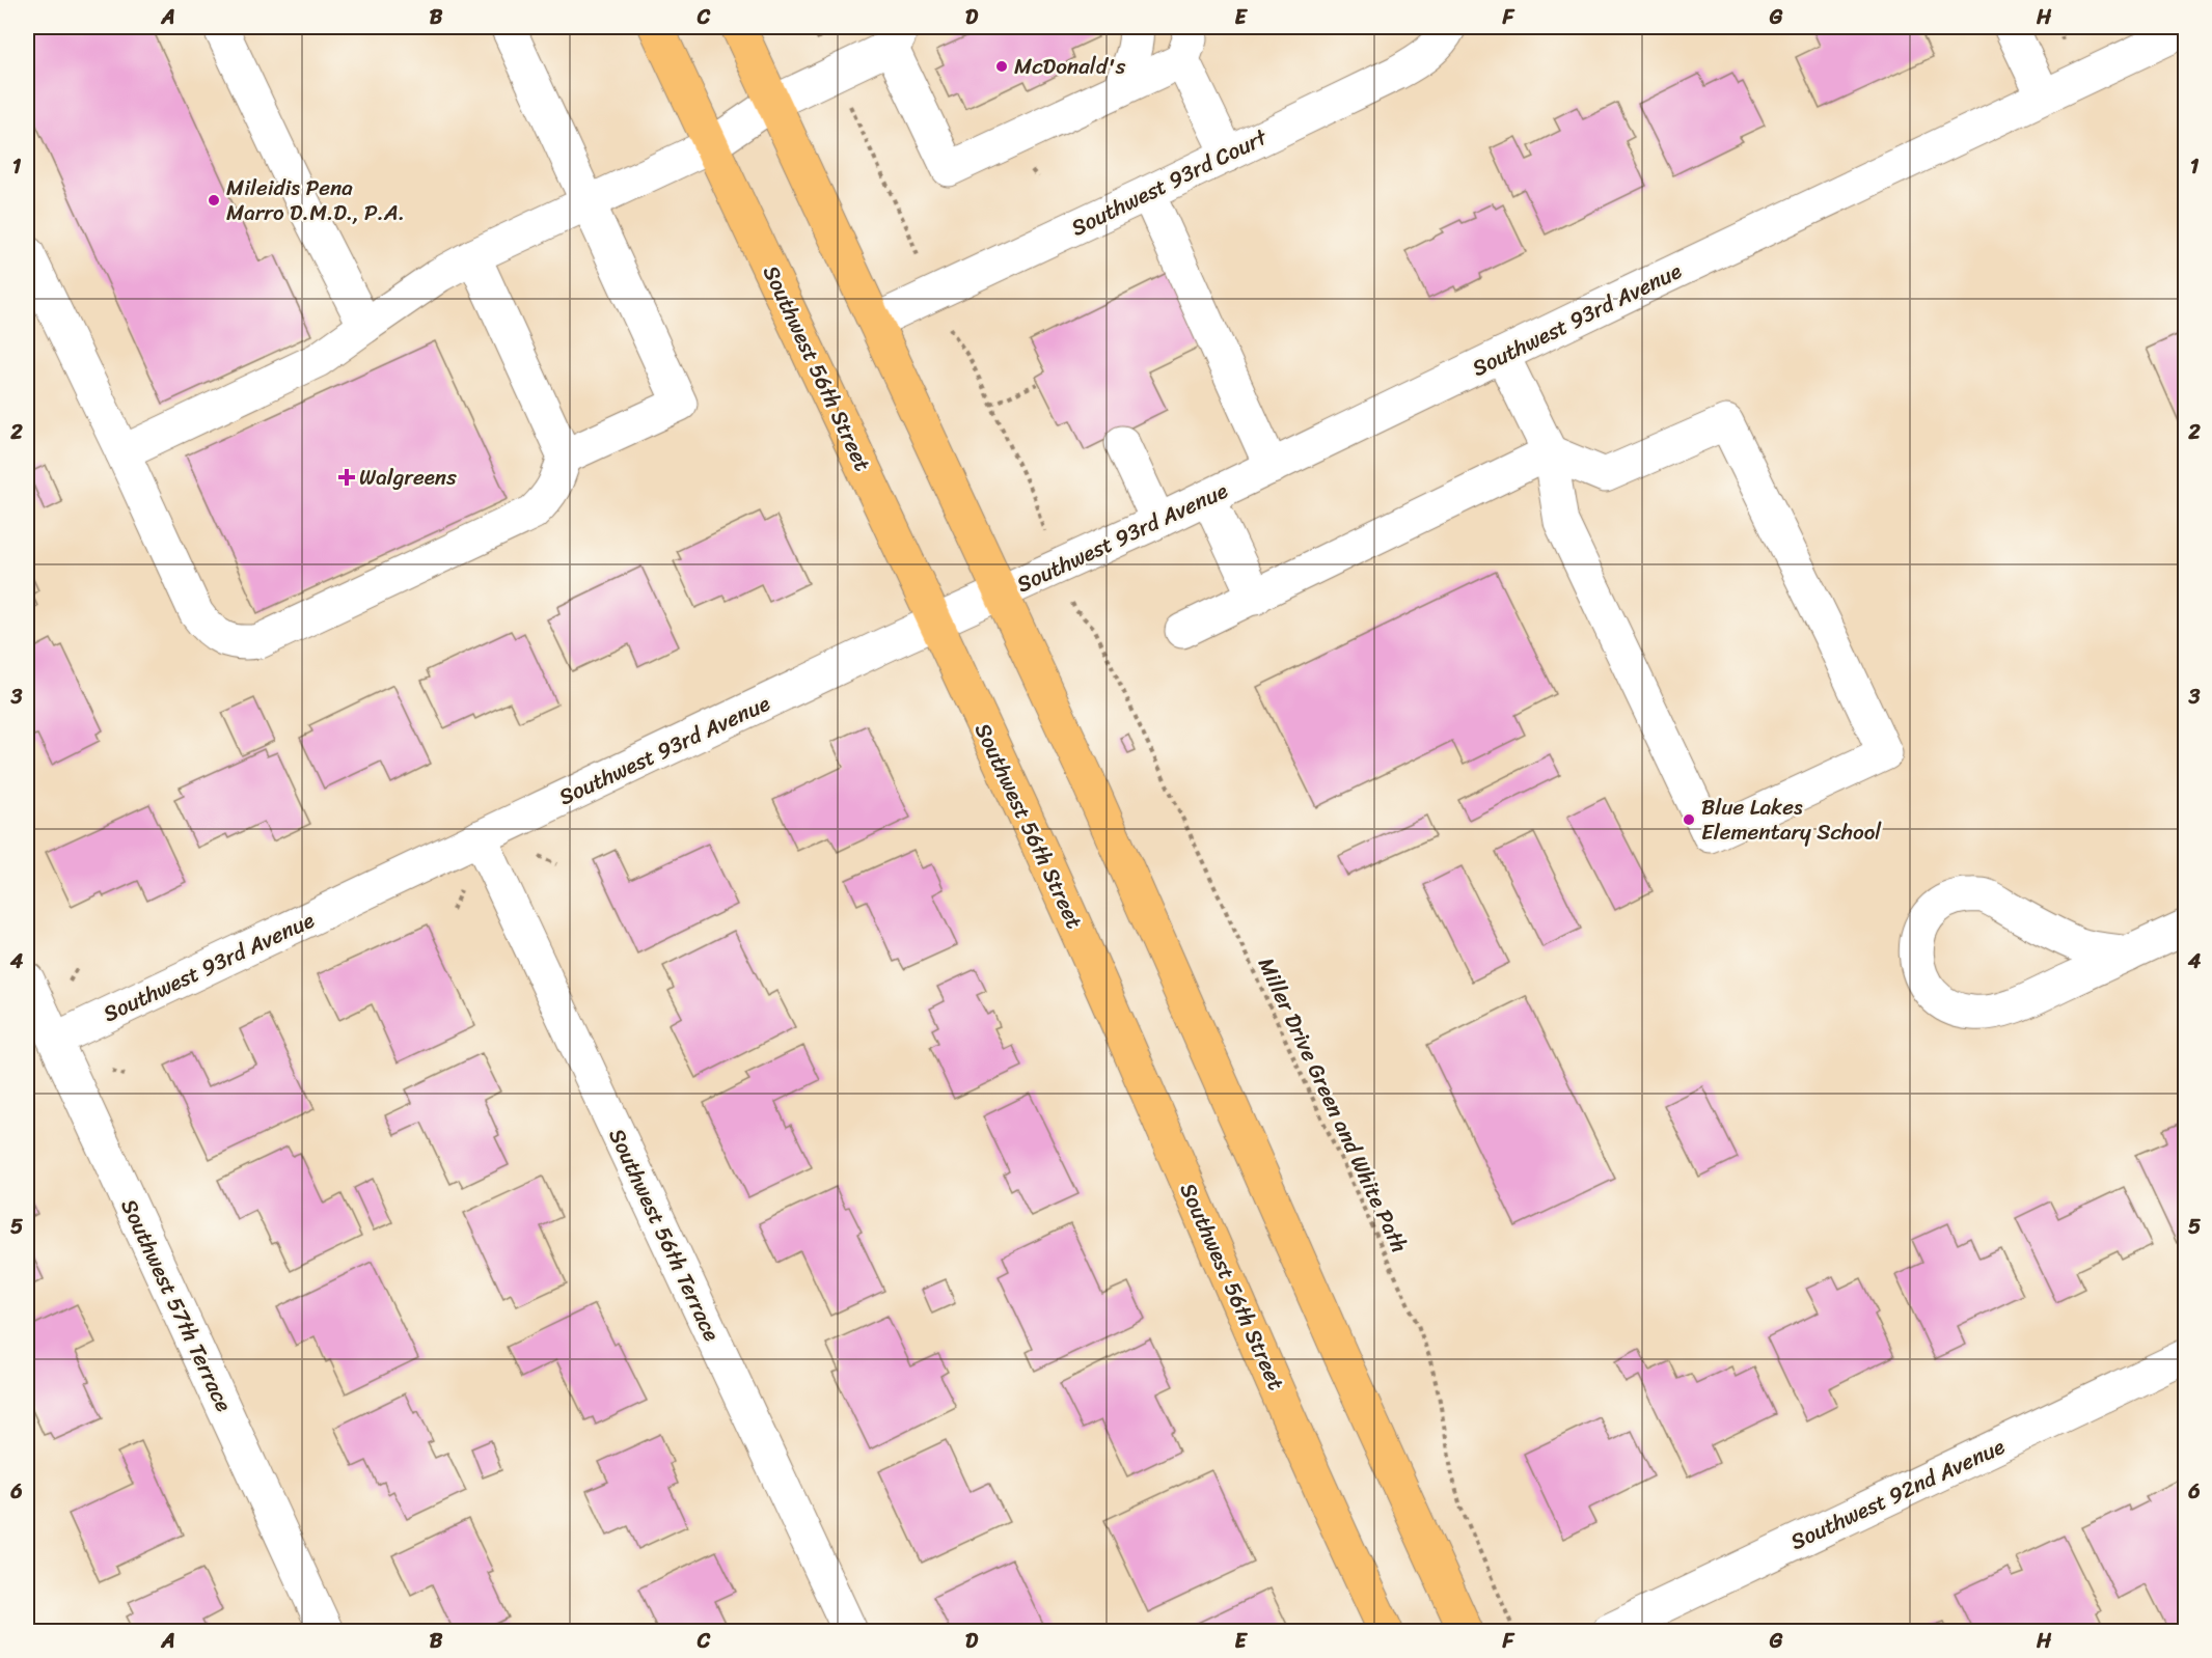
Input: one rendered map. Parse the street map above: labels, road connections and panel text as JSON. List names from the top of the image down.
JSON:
{
  "streets": {
    "main road": ["Southwest 56th Street"],
    "street": [
      "Southwest 93rd Court",
      "Southwest 93rd Avenue",
      "Southwest 56th Terrace",
      "Southwest 57th Terrace",
      "Southwest 92nd Avenue"
    ],
    "path": ["Miller Drive Green and White Path"]
  },
  "crossings": [
    ["Southwest 93rd Avenue", "Southwest 56th Street"],
    ["Southwest 93rd Avenue", "Southwest 56th Terrace"],
    ["Southwest 93rd Avenue", "Southwest 57th Terrace"]
  ],
  "places": {
    "other": ["McDonald's", "Mileidis Pena Marro D.M.D., P.A.", "Blue Lakes Elementary School"],
    "health": ["Walgreens"]
  },
  "grid": {
    "columns": [
      "A",
      "B",
      "C",
      "D",
      "E",
      "F",
      "G",
      "H"
    ],
    "rows": [
      "1",
      "2",
      "3",
      "4",
      "5",
      "6"
    ]
  }
}
